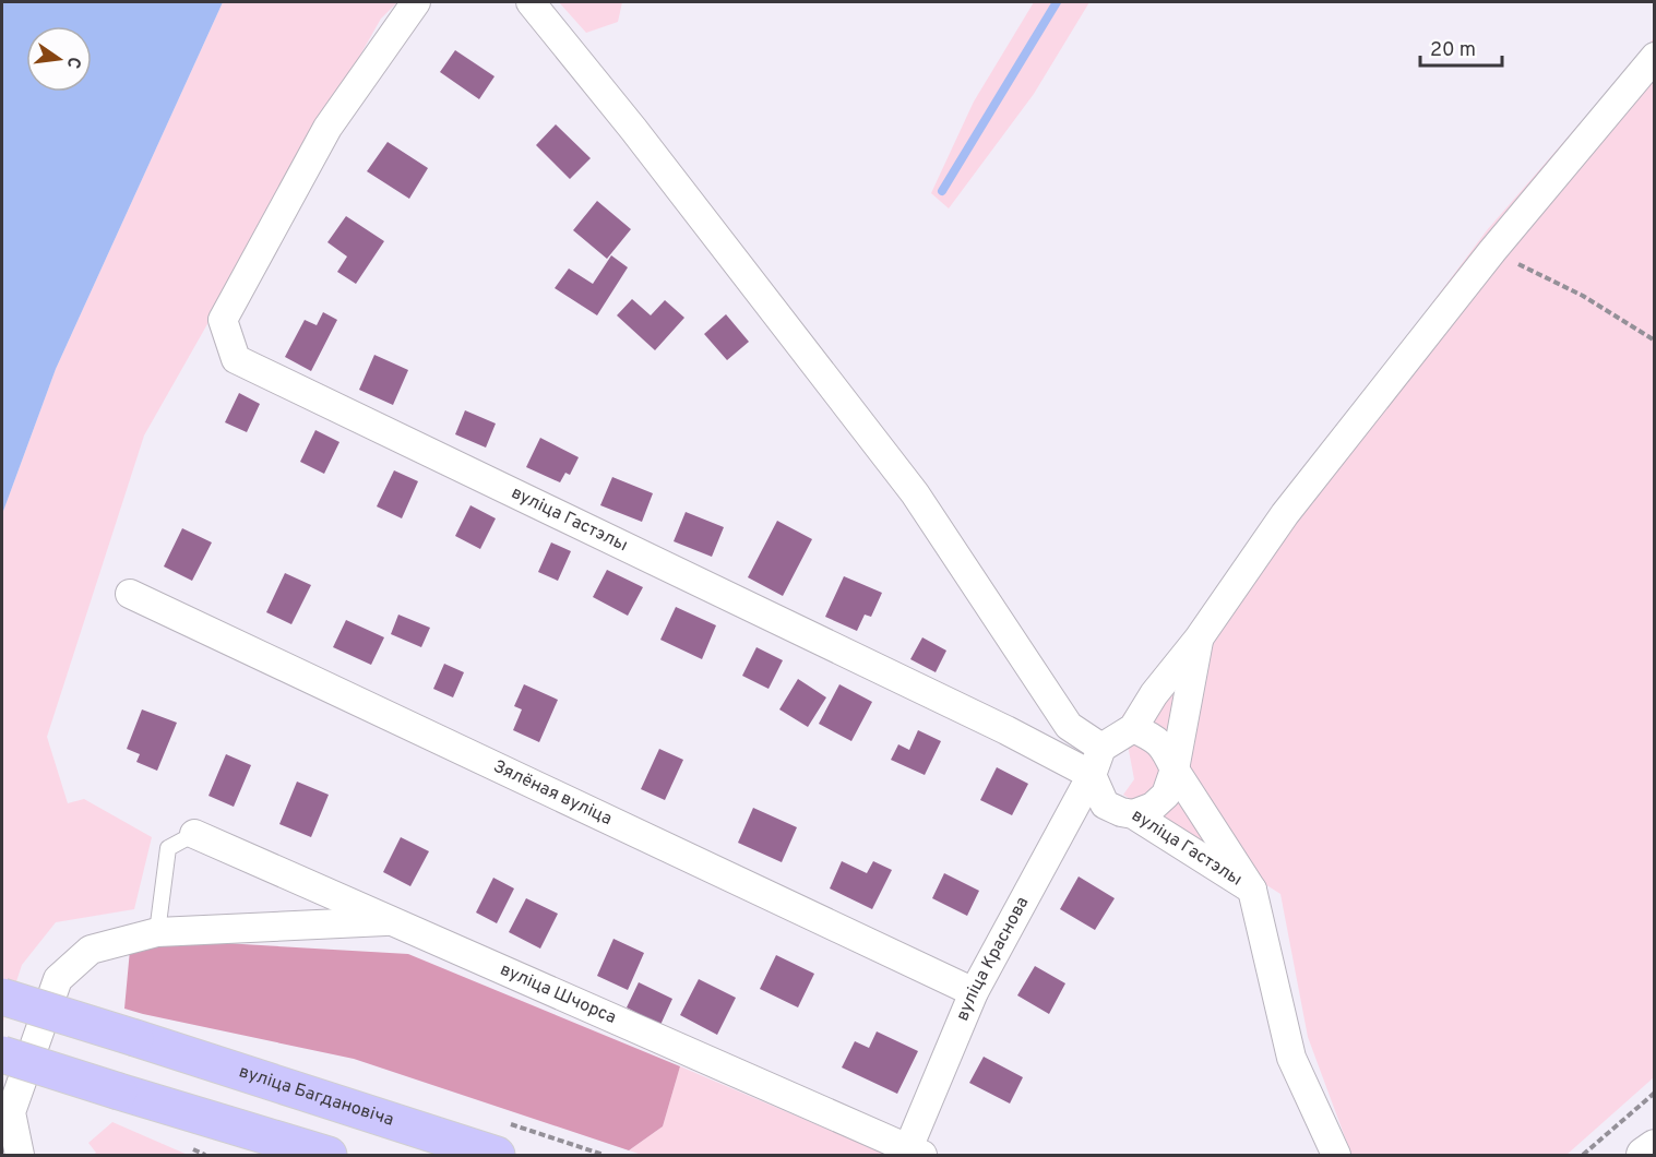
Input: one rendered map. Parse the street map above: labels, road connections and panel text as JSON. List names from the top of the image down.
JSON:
{
  "streets": {
    "main road": ["вуліца Багдановіча"],
    "street": [
      "вуліца Гастэлы",
      "Зялёная вуліца",
      "вуліца Краснова",
      "вуліца Шчорса"
    ]
  },
  "crossings": [
    ["вуліца Гастэлы", "вуліца Краснова"],
    ["Зялёная вуліца", "вуліца Краснова"],
    ["вуліца Краснова", "вуліца Шчорса"]
  ],
  "scale_bar": "20 m",
  "north": "right"
}
